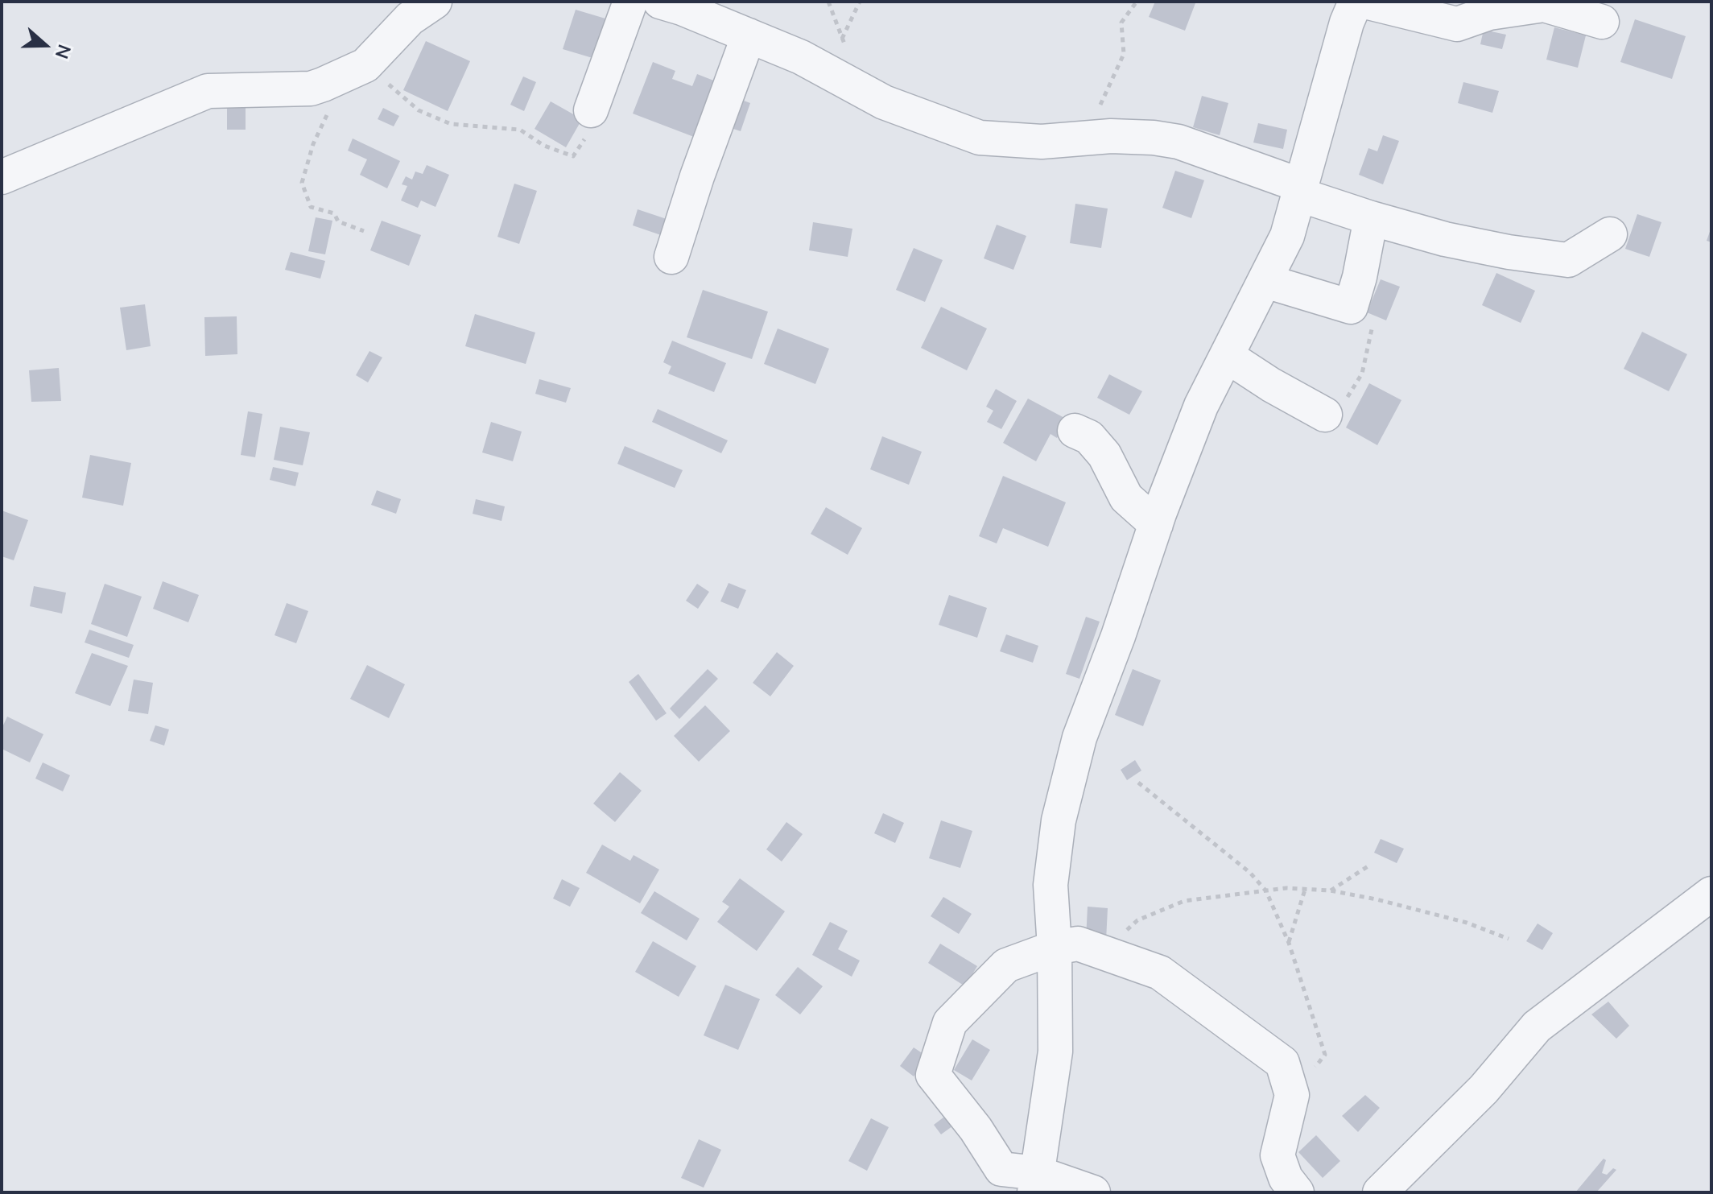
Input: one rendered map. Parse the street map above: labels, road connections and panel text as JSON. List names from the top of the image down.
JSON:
{
  "north": "right"
}
